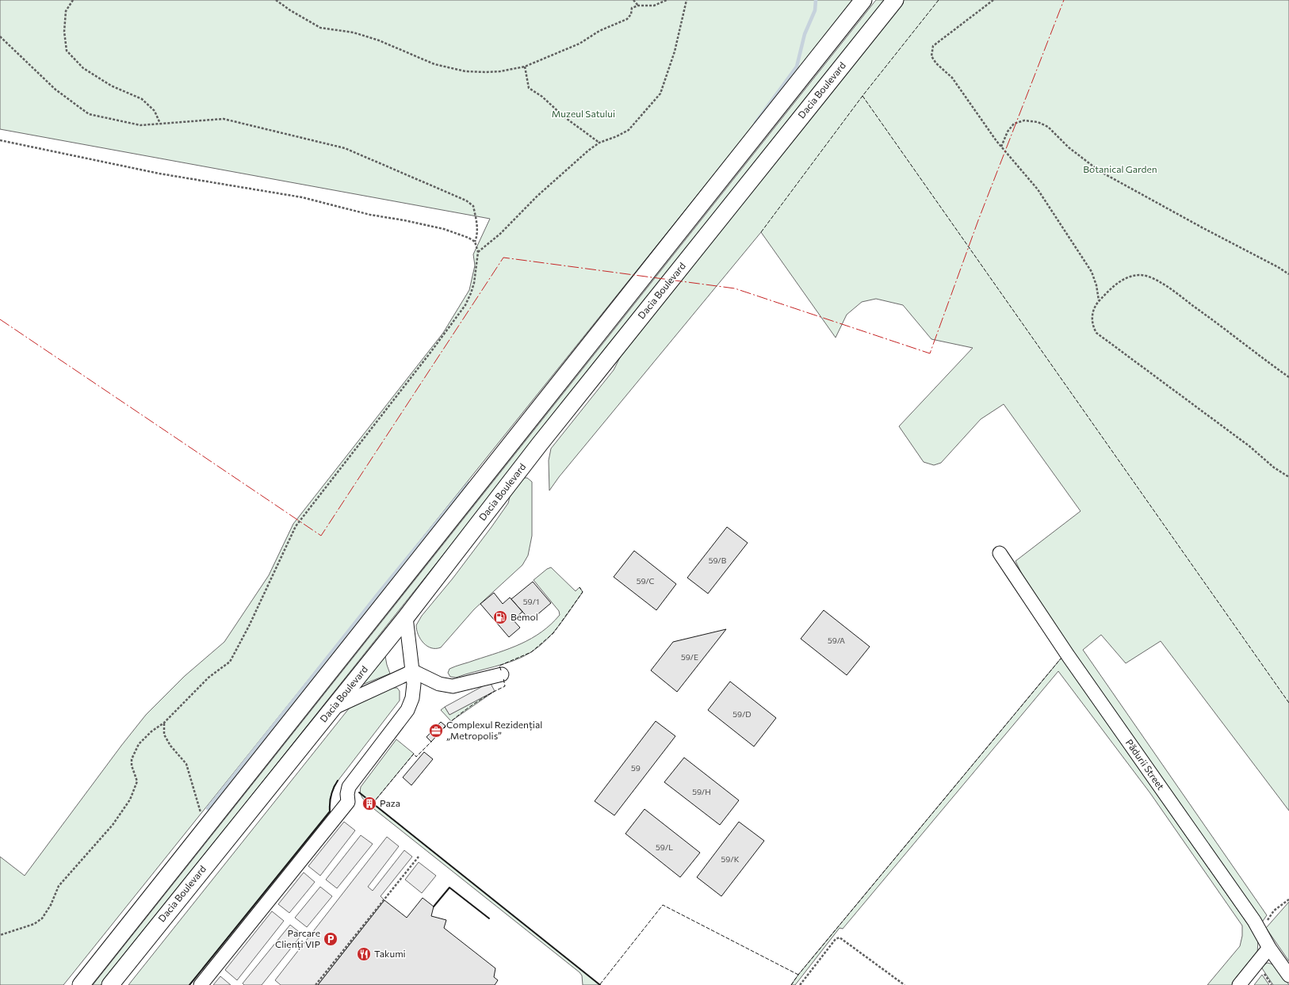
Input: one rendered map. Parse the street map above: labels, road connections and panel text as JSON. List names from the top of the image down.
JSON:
{
  "streets": {
    "main road": ["Dacia Boulevard"],
    "street": ["Pădurii Street"]
  },
  "parks": ["Muzeul Satului", "Botanical Garden"],
  "places": {
    "fuel station": ["Bemol"],
    "office": ["Complexul Rezidențial „Metropolis”"],
    "building": ["Paza"],
    "parking": ["Parcare Clienți VIP"],
    "restaurant": ["Takumi"]
  },
  "house_numbers": [
    "59/B",
    "59/C",
    "59/1",
    "59/A",
    "59/E",
    "59/D",
    "59",
    "59/H",
    "59/L",
    "59/K"
  ]
}
